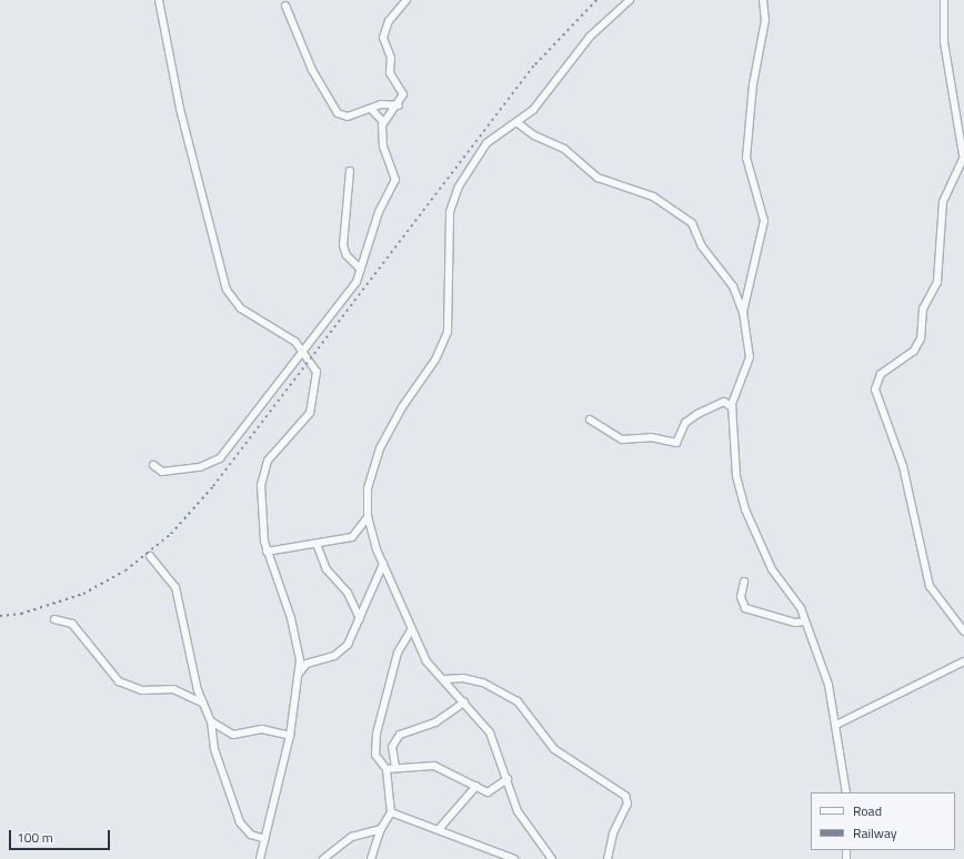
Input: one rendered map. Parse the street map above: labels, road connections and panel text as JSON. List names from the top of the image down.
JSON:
{
  "legend": ["Road", "Railway"],
  "scale_bar": "100 m"
}
